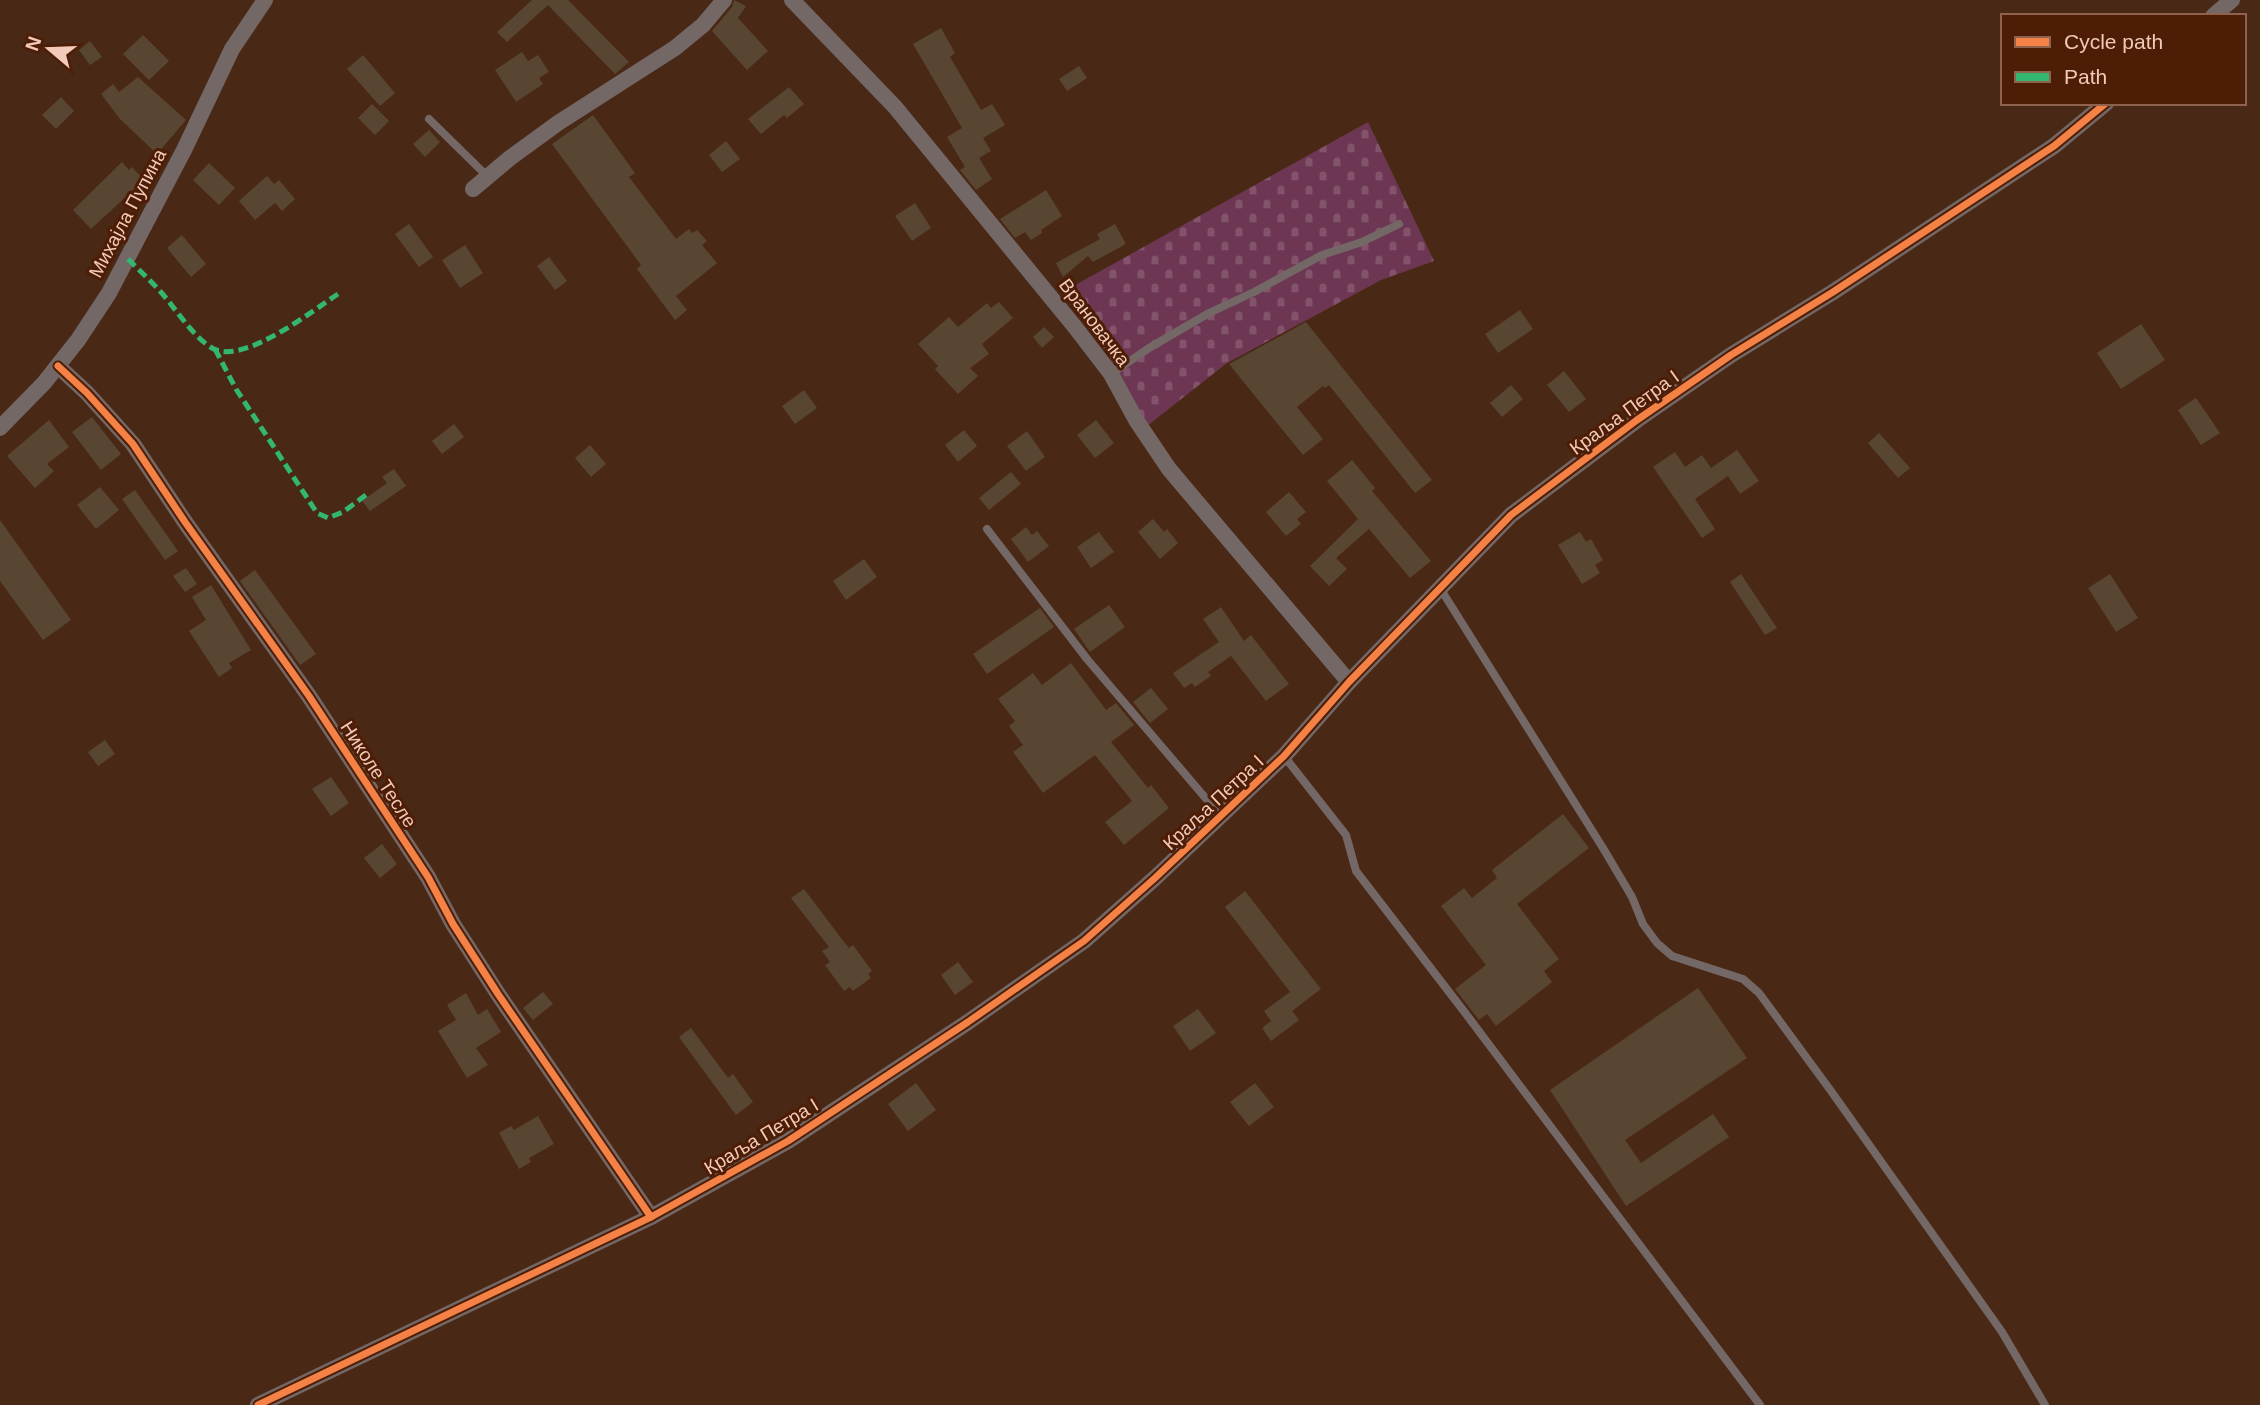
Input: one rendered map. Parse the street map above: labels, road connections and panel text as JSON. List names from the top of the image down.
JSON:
{
  "streets": {
    "street": [
      "Михајла Пупина",
      "Врановачка",
      "Краља Петра I",
      "Николе Тесле"
    ]
  },
  "crossings": [
    ["Михајла Пупина", "Николе Тесле"],
    ["Врановачка", "Краља Петра I"],
    ["Краља Петра I", "Николе Тесле"]
  ],
  "legend": ["Cycle path", "Path"],
  "north": "left"
}
